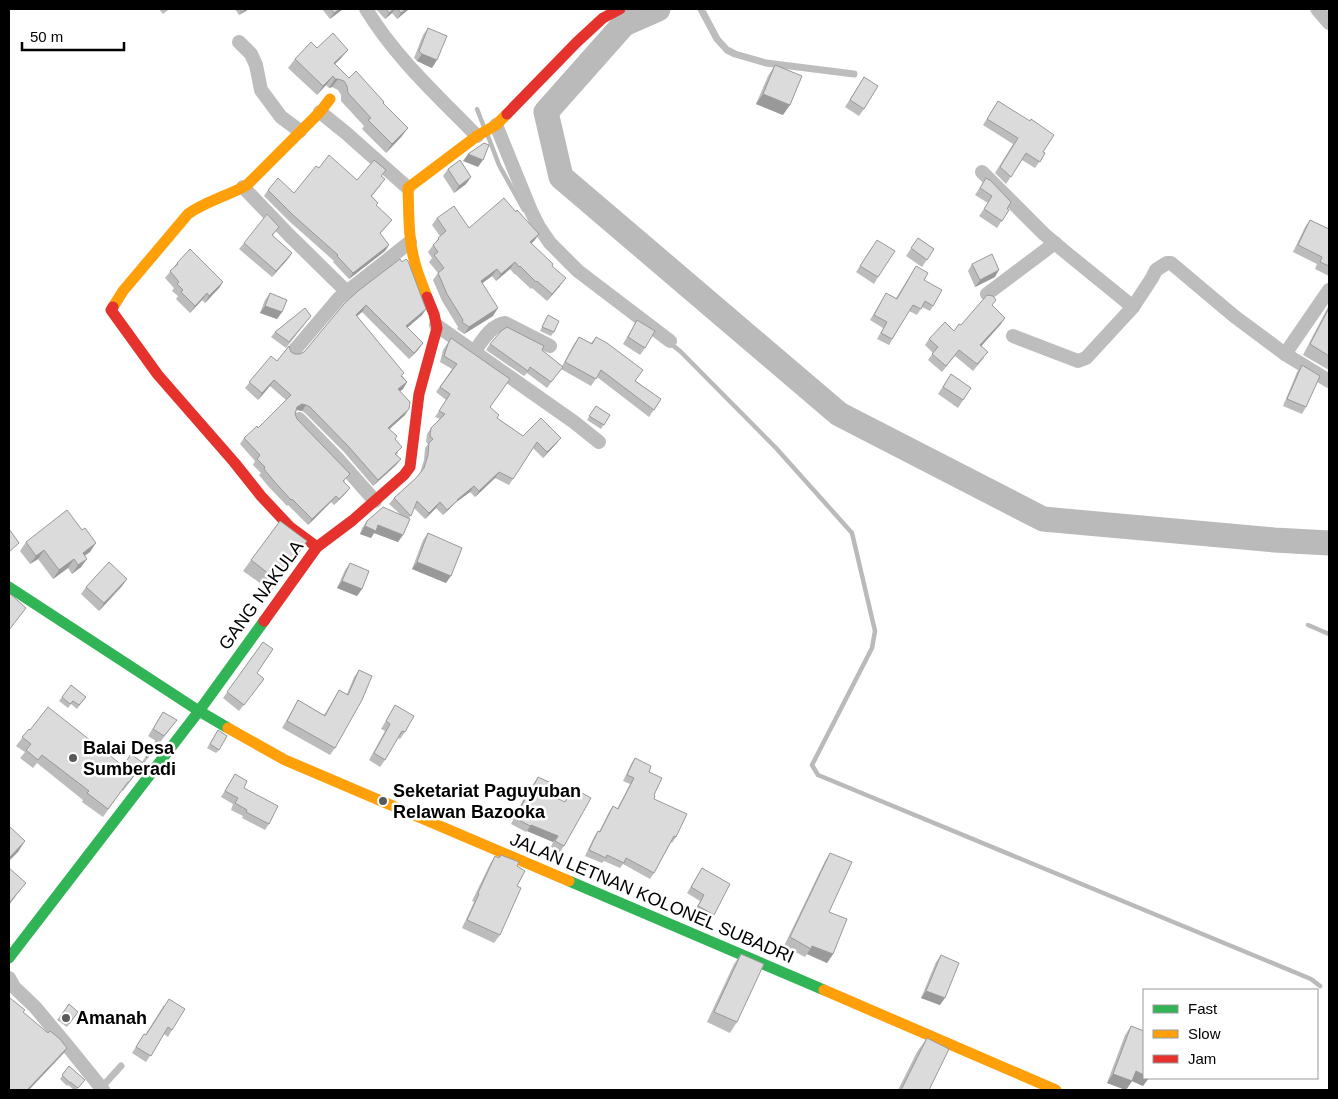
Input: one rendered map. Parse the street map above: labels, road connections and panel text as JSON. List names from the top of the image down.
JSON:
{
  "streets": {
    "street": ["GANG NAKULA", "JALAN LETNAN KOLONEL SUBADRI"]
  },
  "crossings": [
    ["GANG NAKULA", "JALAN LETNAN KOLONEL SUBADRI"]
  ],
  "places": ["Balai Desa Sumberadi", "Seketariat Paguyuban Relawan Bazooka", "Amanah"],
  "legend": ["Fast", "Slow", "Jam"],
  "scale_bar": "50 m"
}
